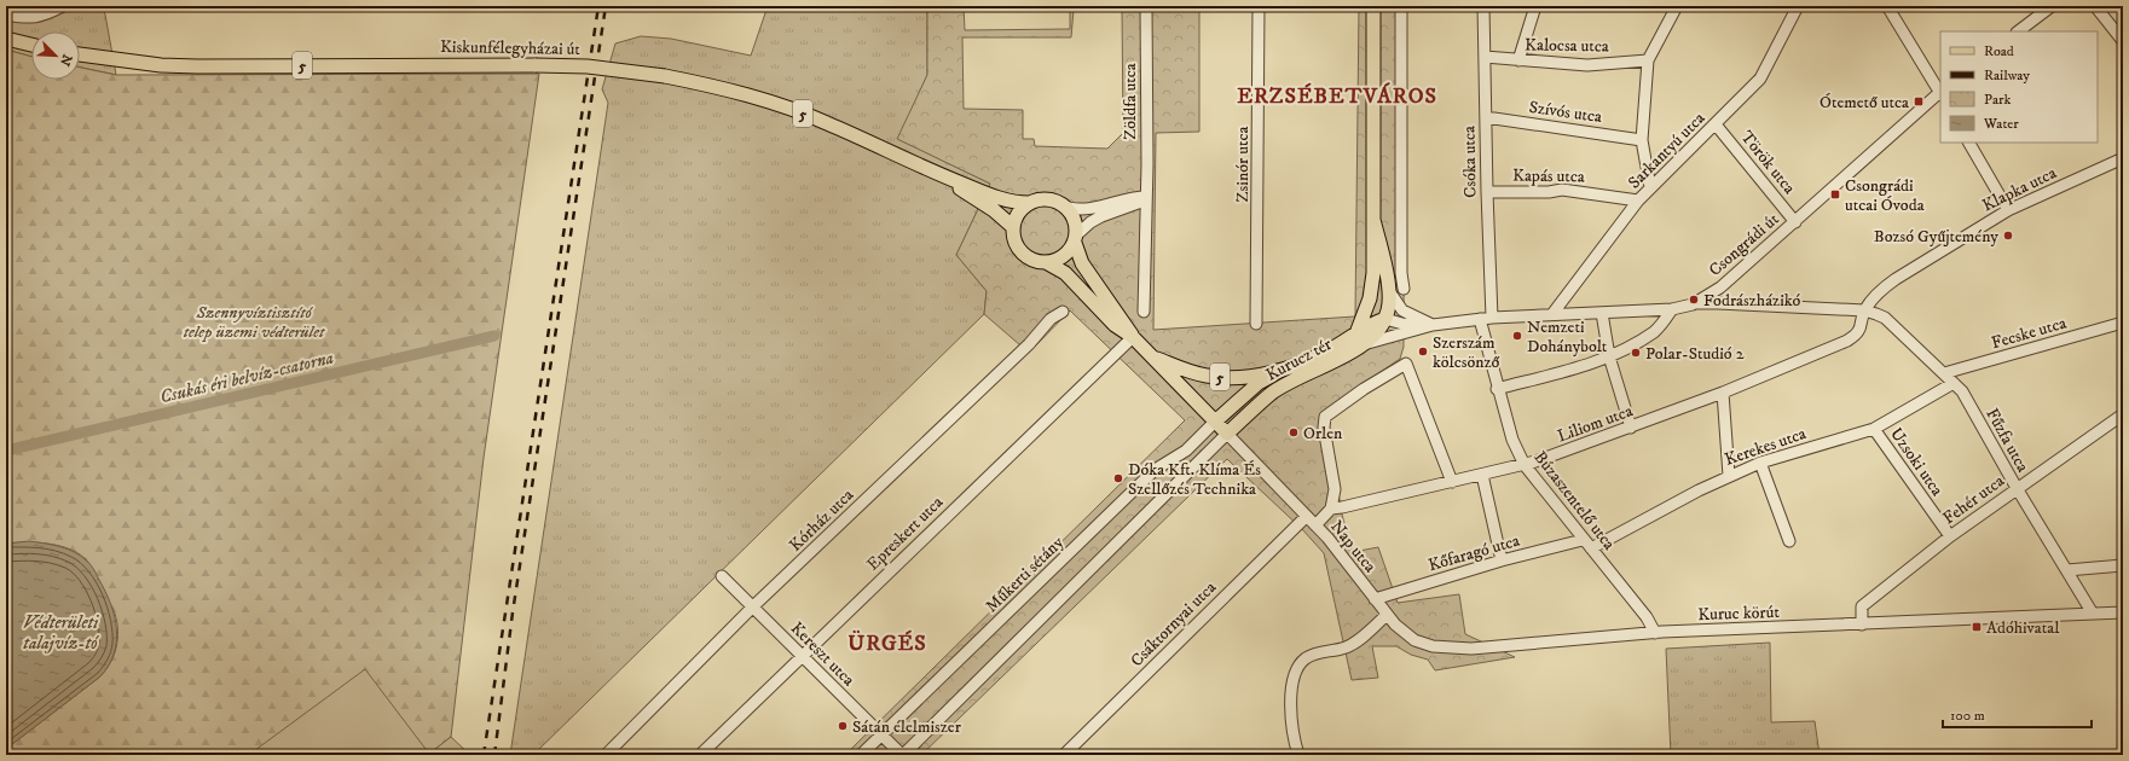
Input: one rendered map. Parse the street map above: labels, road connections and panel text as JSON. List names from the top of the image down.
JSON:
{
  "streets": {
    "main road": ["Kiskunfélegyházai út", "5", "Kurucz tér"],
    "street": [
      "Kalocsa utca",
      "Zöldfa utca",
      "Szívós utca",
      "Sarkantyú utca",
      "Csóka utca",
      "Török utca",
      "Zsinór utca",
      "Kapás utca",
      "Klapka utca",
      "Csongrádi út",
      "Fecske utca",
      "Liliom utca",
      "Fűzfa utca",
      "Kerekes utca",
      "Uzsoki utca",
      "Fehér utca",
      "Búzaszentelő utca",
      "Kórház utca",
      "Epreskert utca",
      "Nap utca",
      "Kőfaragó utca",
      "Műkerti sétány",
      "Kuruc körút",
      "Csáktornyai utca",
      "Kereszt utca"
    ]
  },
  "crossings": [
    ["Kalocsa utca", "Csóka utca"],
    ["Kiskunfélegyházai út", "5"],
    ["5", "Csongrádi út"],
    ["5", "Kurucz tér"],
    ["5", "Epreskert utca"],
    ["5", "Műkerti sétány"],
    ["Szívós utca", "Csóka utca"],
    ["Sarkantyú utca", "Török utca"],
    ["Sarkantyú utca", "Kapás utca"],
    ["Sarkantyú utca", "Csongrádi út"],
    ["Csóka utca", "Kapás utca"],
    ["Csóka utca", "Csongrádi út"],
    ["Török utca", "Csongrádi út"],
    ["Klapka utca", "Liliom utca"],
    ["Klapka utca", "Fűzfa utca"],
    ["Csongrádi út", "Kurucz tér"],
    ["Csongrádi út", "Búzaszentelő utca"],
    ["Fecske utca", "Fűzfa utca"],
    ["Liliom utca", "Fűzfa utca"],
    ["Liliom utca", "Búzaszentelő utca"],
    ["Fűzfa utca", "Kerekes utca"],
    ["Fűzfa utca", "Fehér utca"],
    ["Fűzfa utca", "Kuruc körút"],
    ["Kerekes utca", "Uzsoki utca"],
    ["Kerekes utca", "Búzaszentelő utca"],
    ["Uzsoki utca", "Fehér utca"],
    ["Fehér utca", "Kuruc körút"],
    ["Búzaszentelő utca", "Kőfaragó utca"],
    ["Búzaszentelő utca", "Kuruc körút"],
    ["Kórház utca", "Kereszt utca"],
    ["Epreskert utca", "Kereszt utca"],
    ["Nap utca", "Kőfaragó utca"],
    ["Nap utca", "Kuruc körút"],
    ["Nap utca", "Csáktornyai utca"],
    ["Kőfaragó utca", "Kuruc körút"],
    ["Műkerti sétány", "Kereszt utca"]
  ],
  "districts": ["ERZSÉBETVÁROS", "ÜRGÉS"],
  "water": ["Csukás éri belvíz-csatorna", "Védterületi talajvíz-tó"],
  "parks": ["Szennyvíztisztító telep üzemi védterület"],
  "places": {
    "transit": ["Ótemető utca", "Csongrádi utcai Óvoda", "Adóhivatal"],
    "other": [
      "Bozsó Gyűjtemény",
      "Fodrászházikó",
      "Nemzeti Dohánybolt",
      "Szerszám kölcsönző",
      "Polar-Studió 2",
      "Orlen",
      "Dóka Kft. Klíma És Szellőzés Technika",
      "Sátán élelmiszer"
    ]
  },
  "legend": [
    "Road",
    "Railway",
    "Park",
    "Water"
  ],
  "scale_bar": "100 m",
  "north": "bottom right"
}
